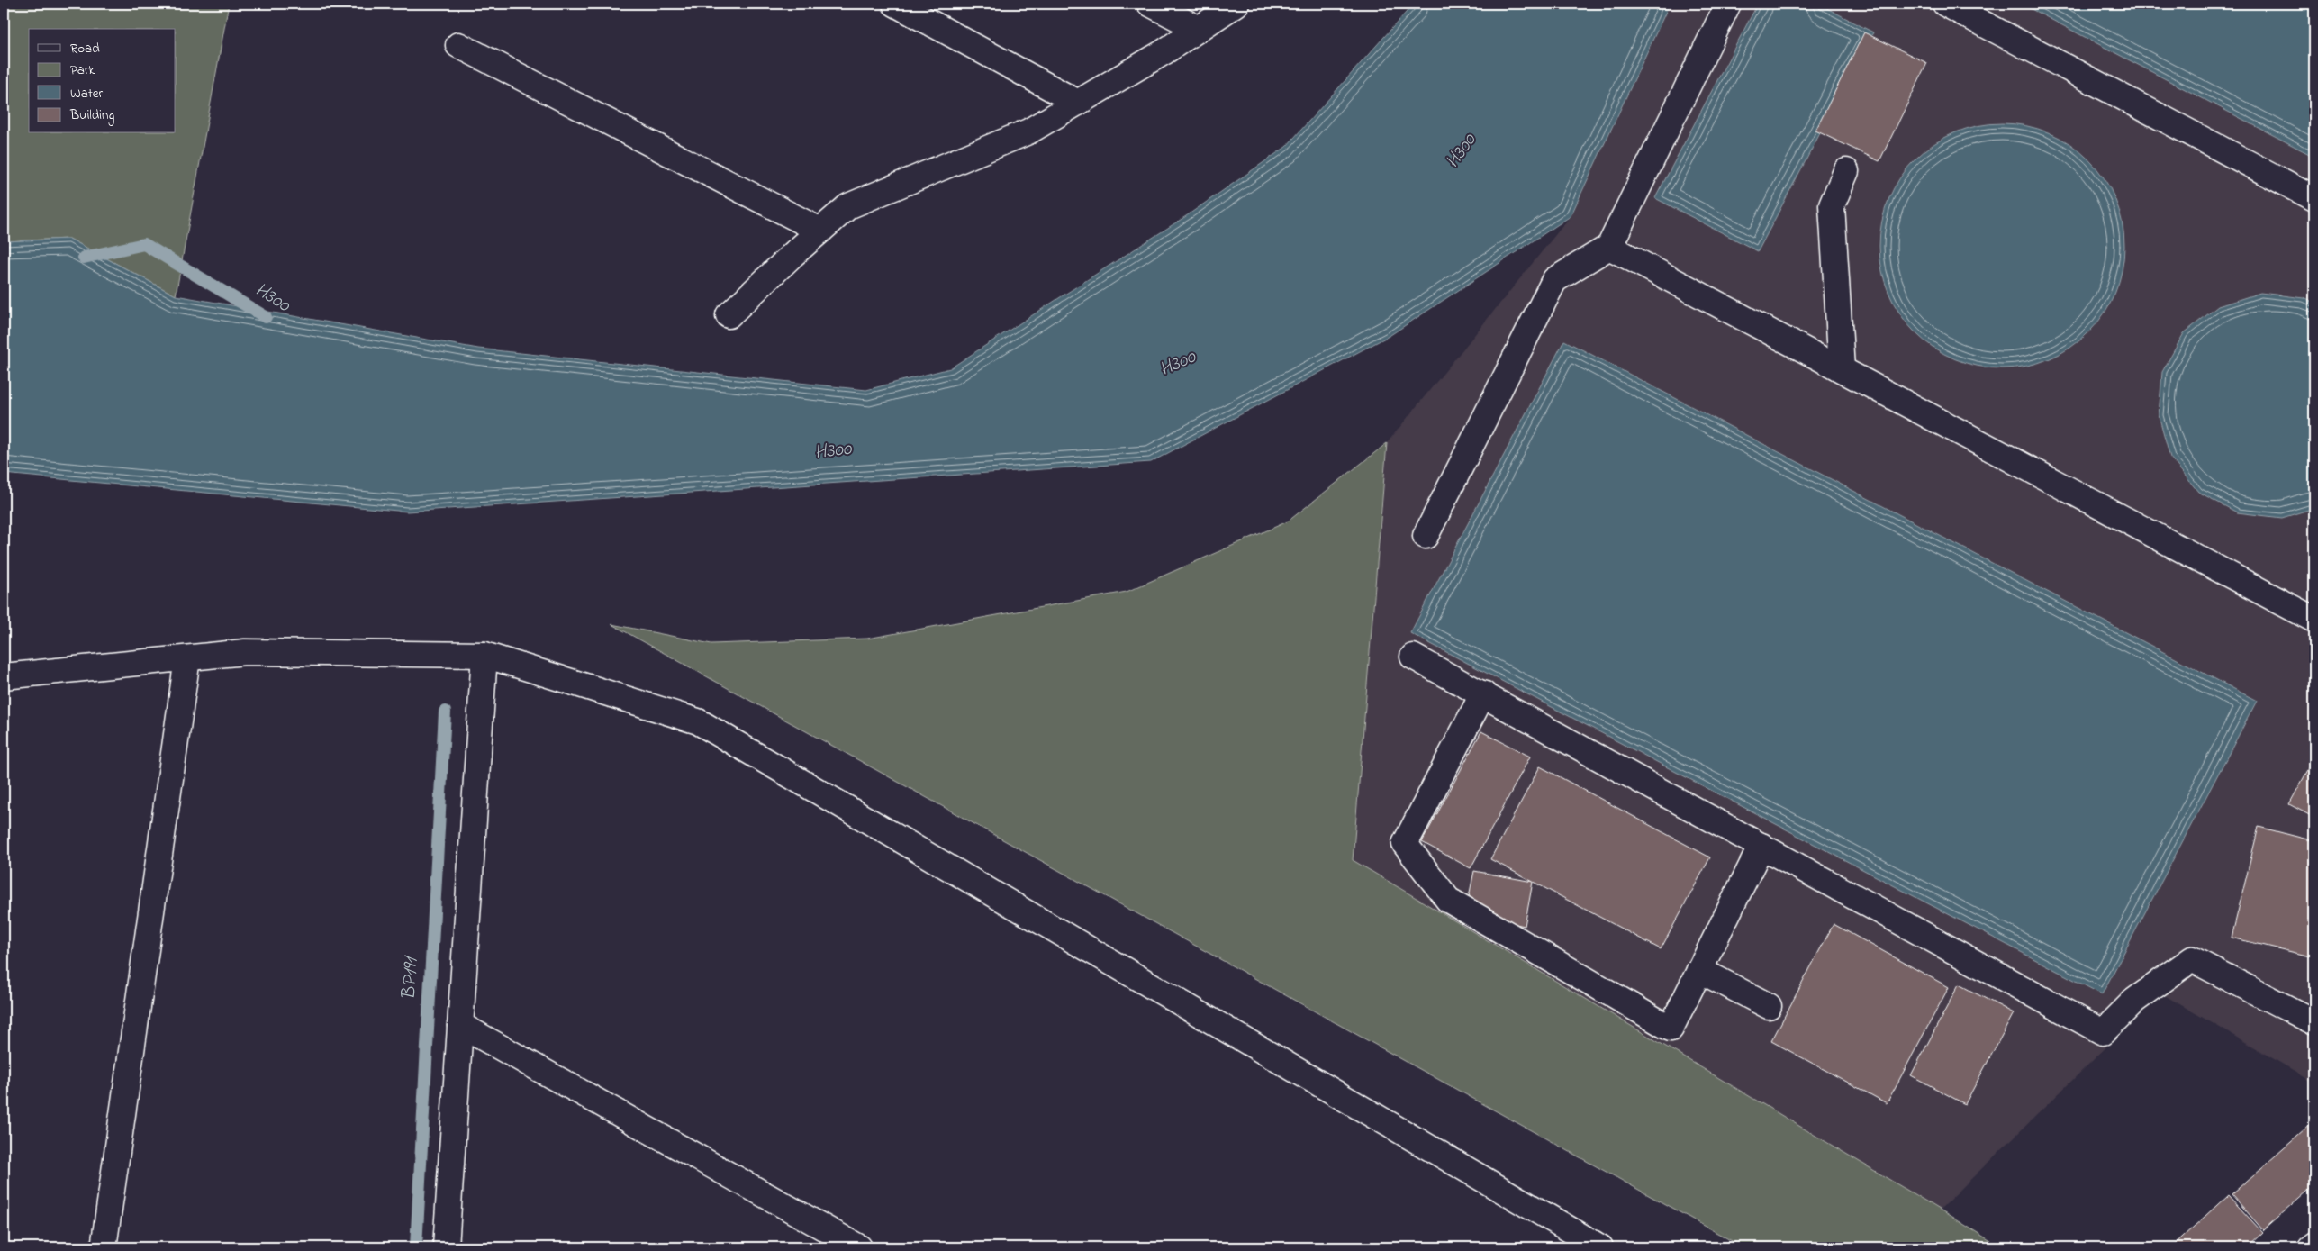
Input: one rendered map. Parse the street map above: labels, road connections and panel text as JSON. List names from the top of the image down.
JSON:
{
  "water": ["H300", "BP191"],
  "legend": [
    "Road",
    "Park",
    "Water",
    "Building"
  ]
}
